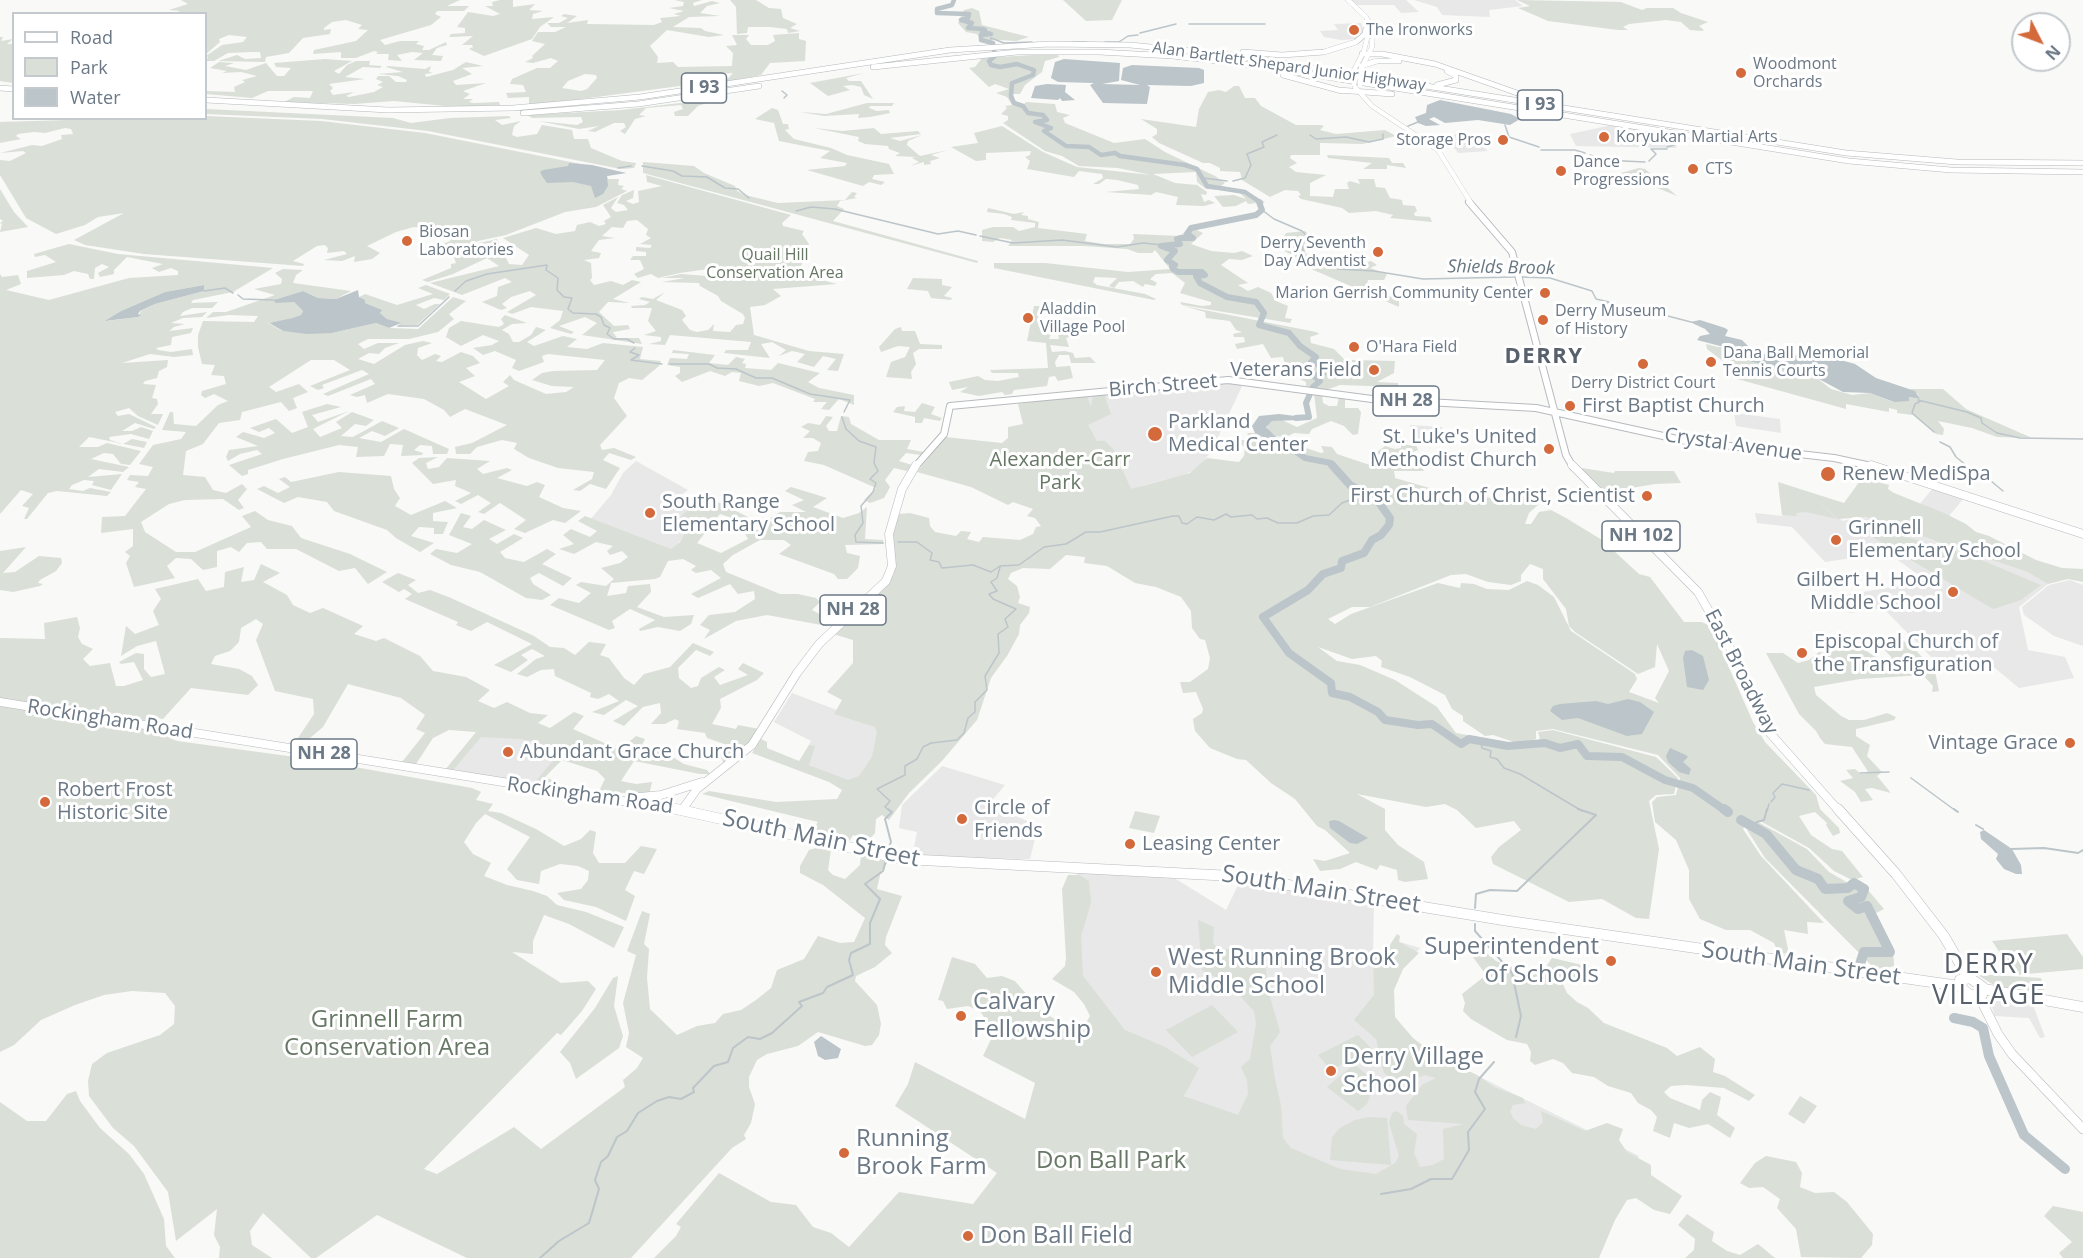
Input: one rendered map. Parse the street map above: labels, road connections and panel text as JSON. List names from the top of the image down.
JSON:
{
  "streets": {
    "highway": ["Alan Bartlett Shepard Junior Highway", "I 93"],
    "main road": [
      "Birch Street",
      "NH 28",
      "Crystal Avenue",
      "NH 102",
      "East Broadway",
      "Rockingham Road",
      "South Main Street"
    ]
  },
  "crossings": [
    ["Birch Street", "NH 28"],
    ["Birch Street", "Crystal Avenue"],
    ["Birch Street", "East Broadway"],
    ["Birch Street", "Rockingham Road"],
    ["NH 28", "Rockingham Road"],
    ["Crystal Avenue", "East Broadway"],
    ["NH 102", "East Broadway"],
    ["Rockingham Road", "South Main Street"]
  ],
  "districts": ["DERRY", "DERRY VILLAGE"],
  "water": ["Shields Brook"],
  "parks": [
    "Quail Hill Conservation Area",
    "Alexander-Carr Park",
    "Grinnell Farm Conservation Area",
    "Don Ball Park"
  ],
  "places": [
    "The Ironworks",
    "Woodmont Orchards",
    "Koryukan Martial Arts",
    "Storage Pros",
    "CTS",
    "Dance Progressions",
    "Biosan Laboratories",
    "Derry Seventh Day Adventist",
    "Marion Gerrish Community Center",
    "Aladdin Village Pool",
    "Derry Museum of History",
    "O'Hara Field",
    "Dana Ball Memorial Tennis Courts",
    "Derry District Court",
    "Veterans Field",
    "First Baptist Church",
    "Parkland Medical Center",
    "St. Luke's United Methodist Church",
    "Renew MediSpa",
    "First Church of Christ, Scientist",
    "South Range Elementary School",
    "Grinnell Elementary School",
    "Gilbert H. Hood Middle School",
    "Episcopal Church of the Transfiguration",
    "Vintage Grace",
    "Abundant Grace Church",
    "Robert Frost Historic Site",
    "Circle of Friends",
    "Leasing Center",
    "Superintendent of Schools",
    "West Running Brook Middle School",
    "Calvary Fellowship",
    "Derry Village School",
    "Running Brook Farm",
    "Don Ball Field"
  ],
  "legend": ["Road", "Park", "Water"],
  "north": "bottom right"
}
